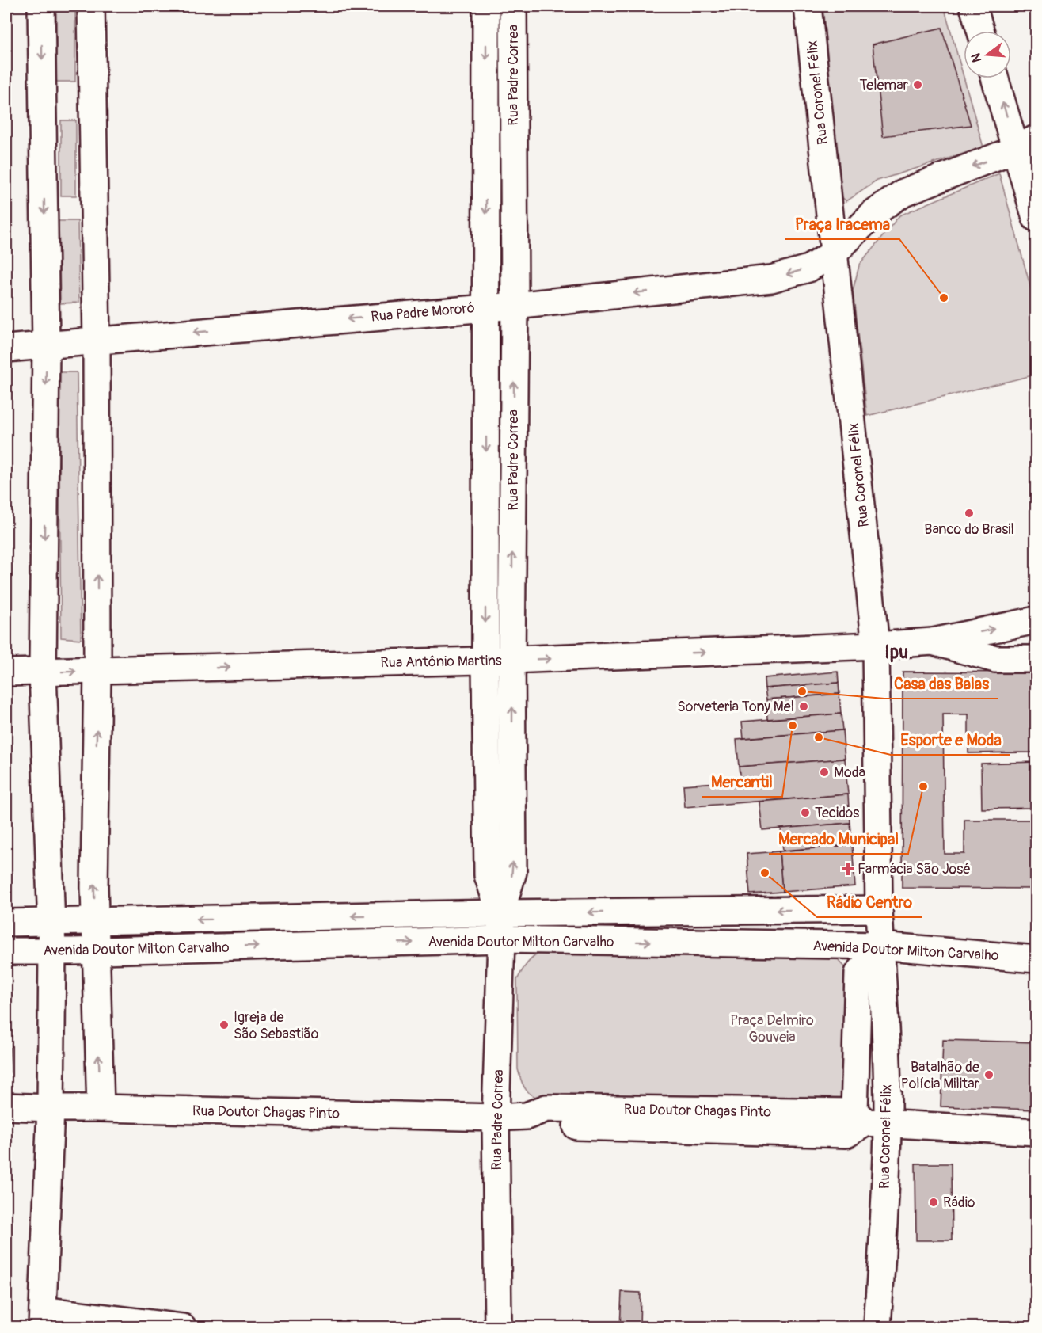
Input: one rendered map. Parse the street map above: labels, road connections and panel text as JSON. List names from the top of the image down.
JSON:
{
  "streets": {
    "street": [
      "Rua Padre Correa",
      "Rua Coronel Félix",
      "Rua Padre Mororó",
      "Rua Antônio Martins",
      "Avenida Doutor Milton Carvalho",
      "Rua Doutor Chagas Pinto"
    ]
  },
  "crossings": [
    ["Rua Padre Correa", "Rua Padre Mororó"],
    ["Rua Padre Correa", "Rua Antônio Martins"],
    ["Rua Padre Correa", "Avenida Doutor Milton Carvalho"],
    ["Rua Padre Correa", "Rua Doutor Chagas Pinto"],
    ["Rua Coronel Félix", "Rua Padre Mororó"],
    ["Rua Coronel Félix", "Rua Antônio Martins"],
    ["Rua Coronel Félix", "Avenida Doutor Milton Carvalho"],
    ["Rua Coronel Félix", "Rua Doutor Chagas Pinto"]
  ],
  "one_way": ["Rua Padre Mororó", "Rua Antônio Martins"],
  "districts": ["Ipu"],
  "parks": ["Praça Delmiro Gouveia"],
  "places": {
    "other": [
      "Telemar",
      "Praça Iracema",
      "Banco do Brasil",
      "Casa das Balas",
      "Sorveteria Tony Mel",
      "Mercantil",
      "Esporte e Moda",
      "Moda",
      "Mercado Municipal",
      "Tecidos",
      "Rádio Centro",
      "Igreja de São Sebastião",
      "Batalhão de Polícia Militar",
      "Rádio"
    ],
    "health": ["Farmácia São José"]
  },
  "north": "left"
}
